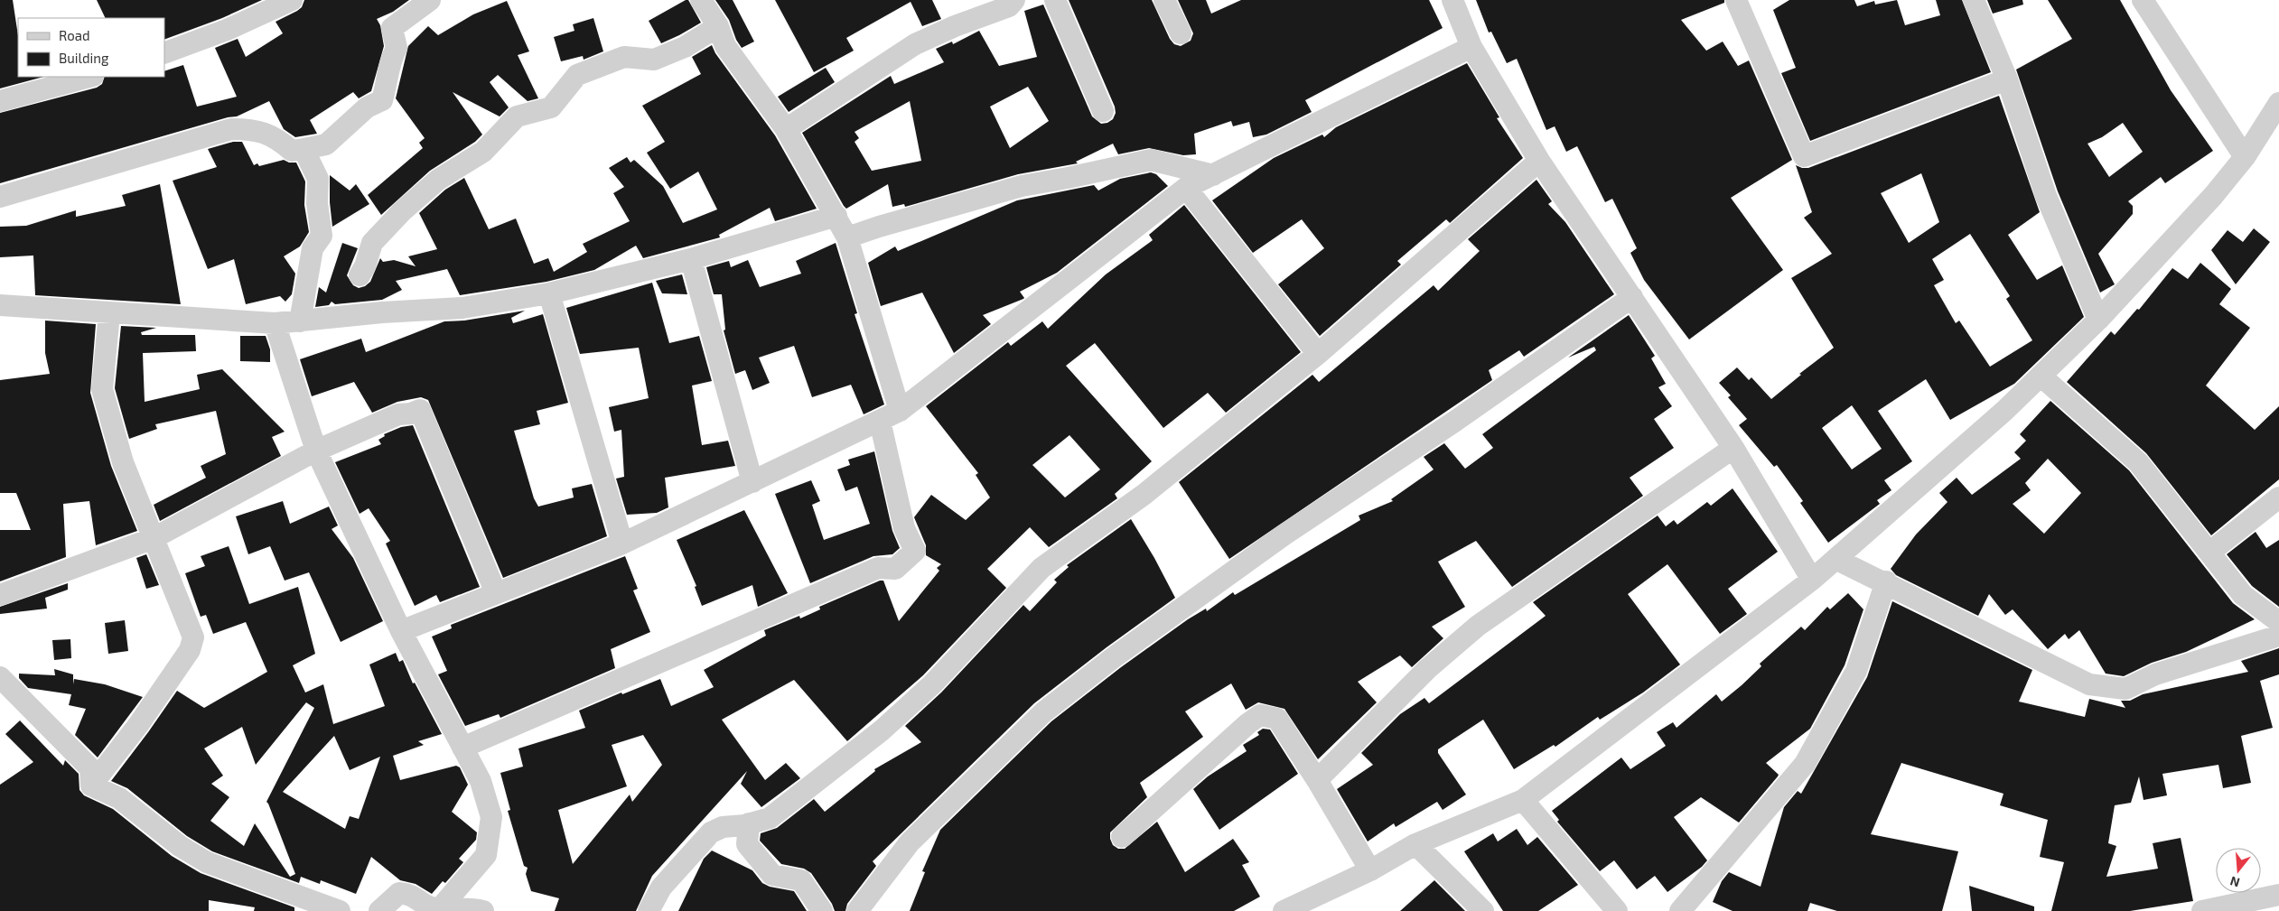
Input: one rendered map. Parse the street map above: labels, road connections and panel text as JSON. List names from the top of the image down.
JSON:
{
  "legend": ["Road", "Building"],
  "north": "bottom"
}
